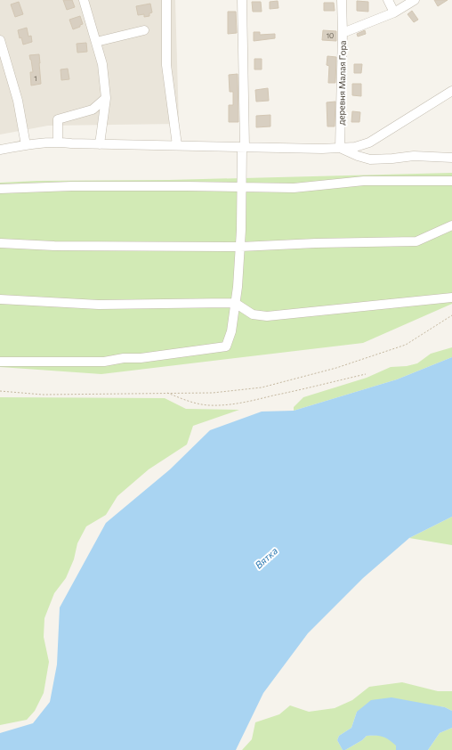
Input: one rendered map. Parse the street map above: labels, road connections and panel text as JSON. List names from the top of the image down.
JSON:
{
  "streets": {
    "street": ["деревня Малая Гора"]
  },
  "water": ["Вятка"],
  "house_numbers": ["10", "1"]
}
